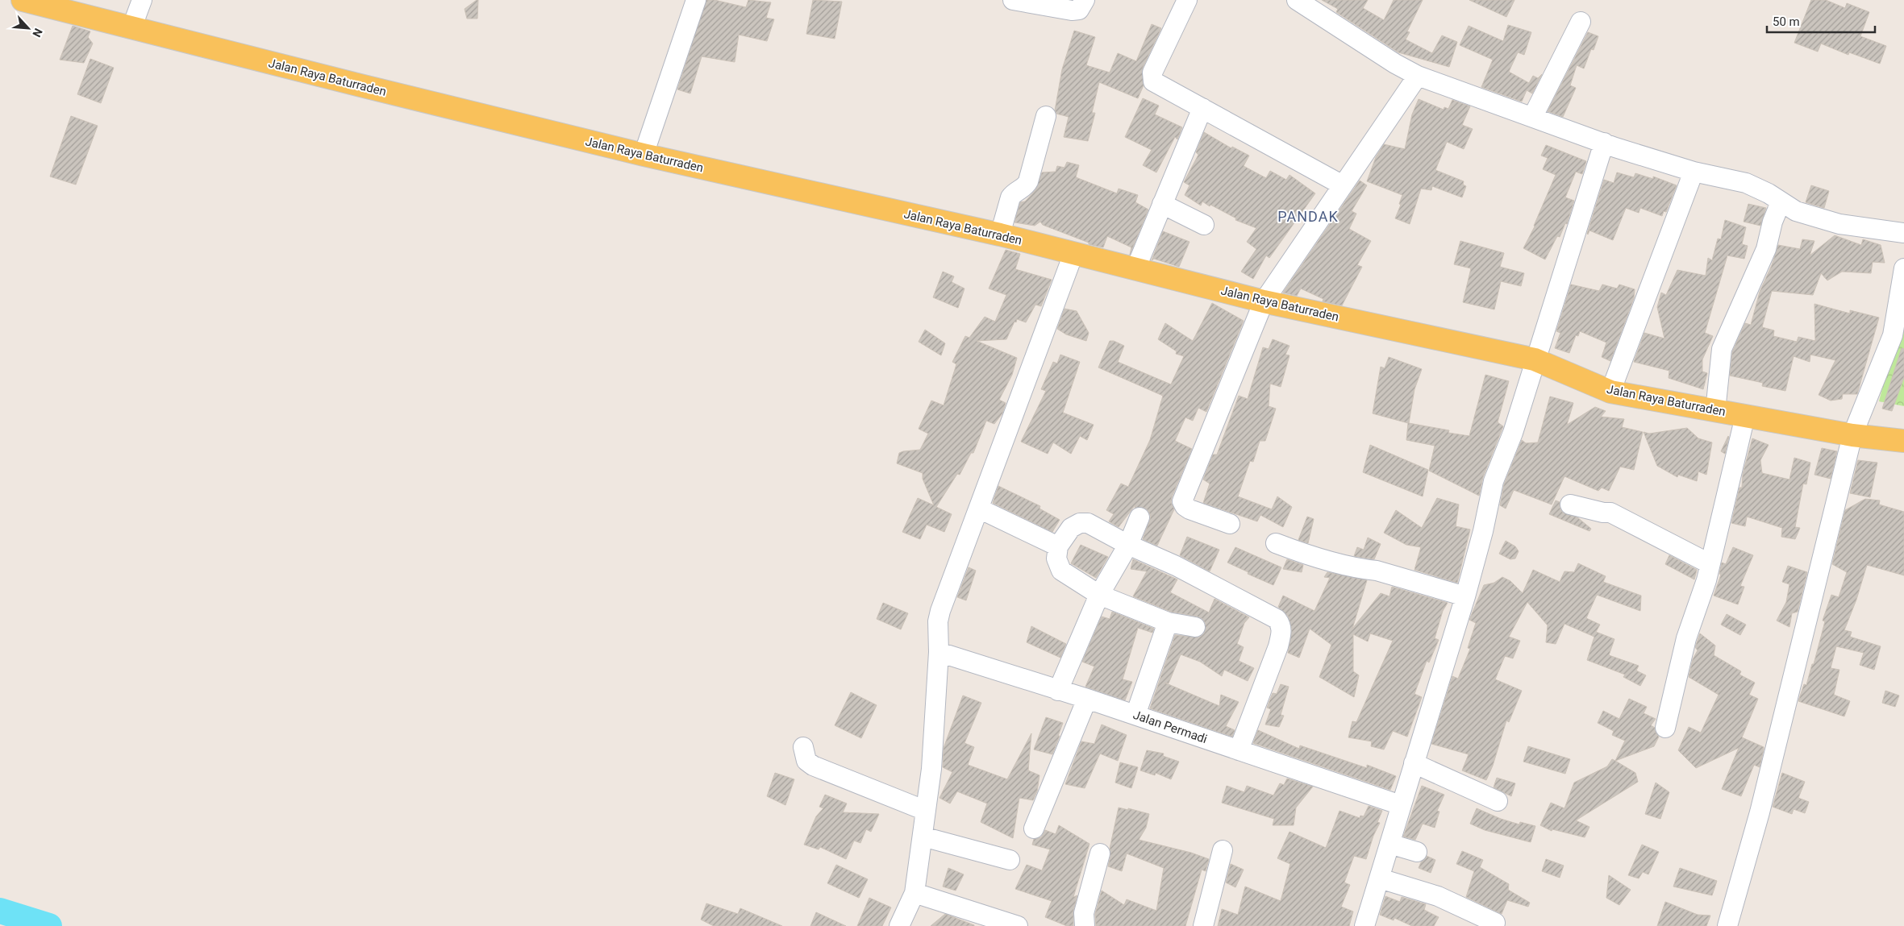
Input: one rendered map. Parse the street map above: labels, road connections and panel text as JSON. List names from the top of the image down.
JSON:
{
  "streets": {
    "main road": ["Jalan Raya Baturraden"],
    "street": ["Jalan Permadi"]
  },
  "districts": ["PANDAK"],
  "scale_bar": "50 m",
  "north": "bottom right"
}
